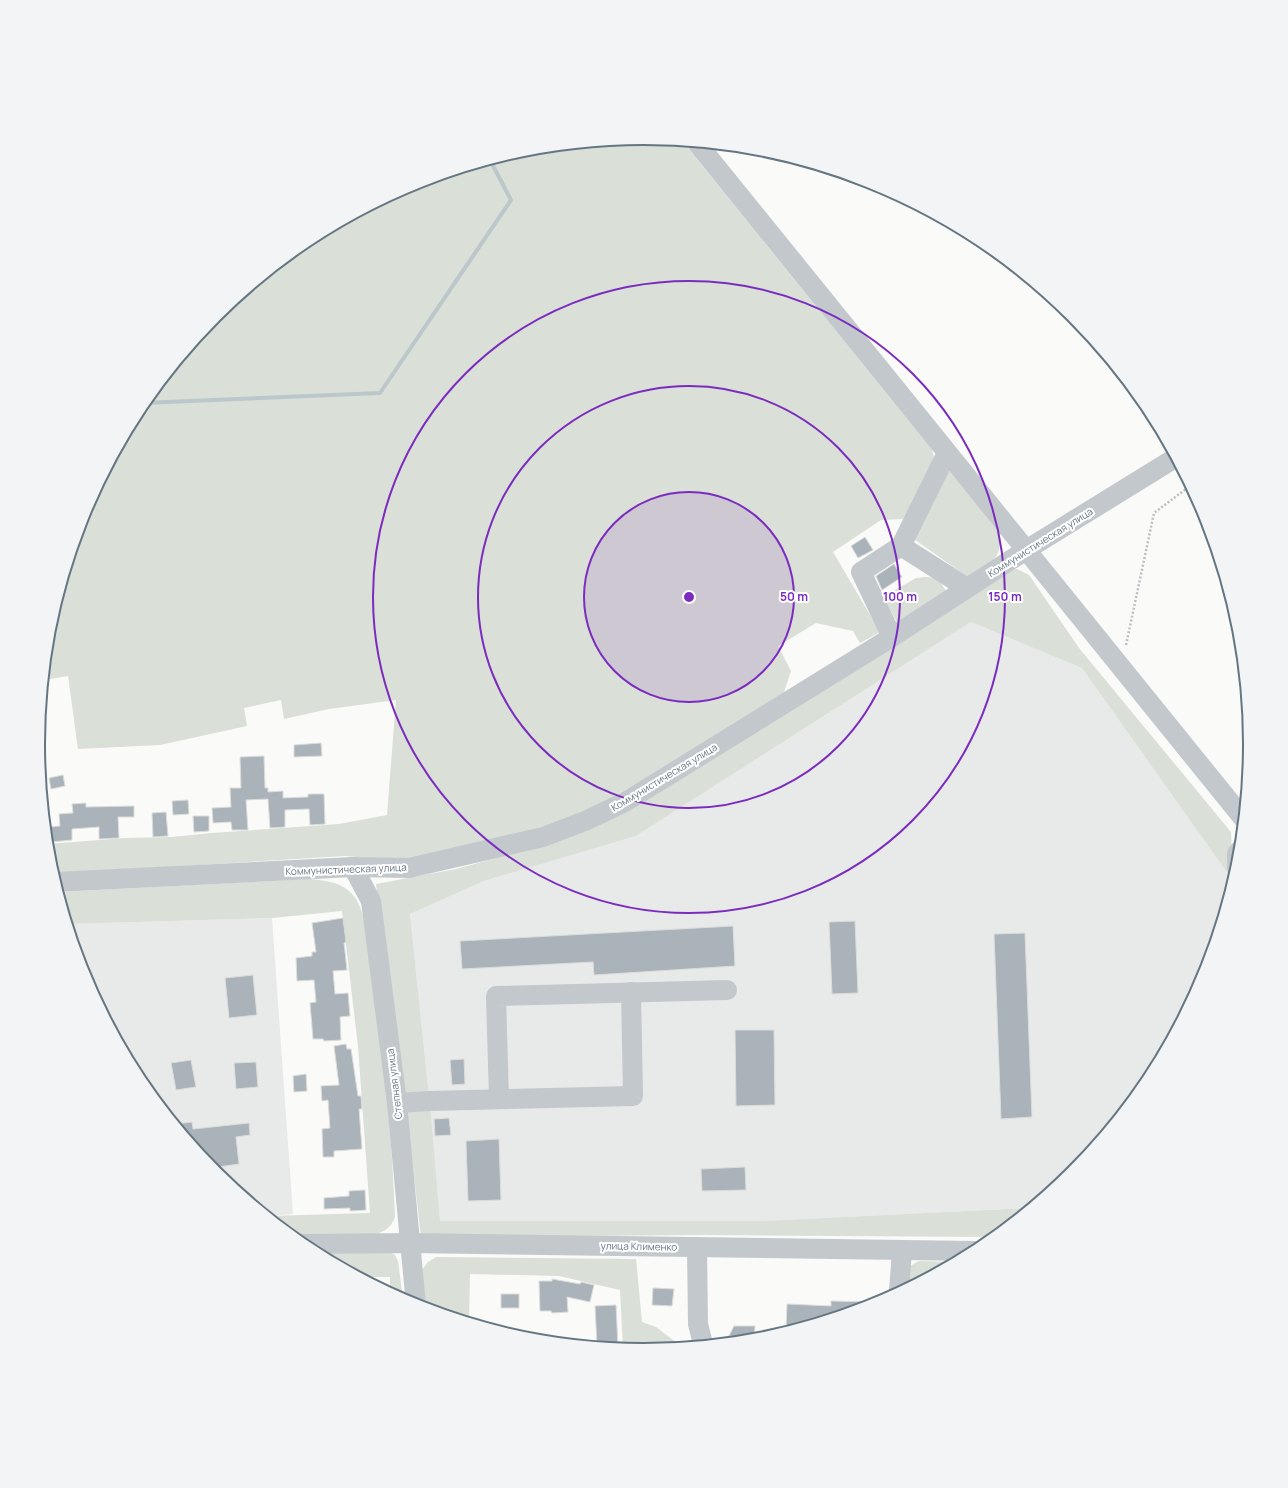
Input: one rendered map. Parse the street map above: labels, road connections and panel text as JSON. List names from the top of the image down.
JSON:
{
  "streets": {
    "street": ["Коммунистическая улица", "Степная улица", "улица Клименко"]
  },
  "crossings": [
    ["Коммунистическая улица", "Степная улица"],
    ["Степная улица", "улица Клименко"]
  ],
  "rings": ["50 m", "100 m", "150 m"]
}
